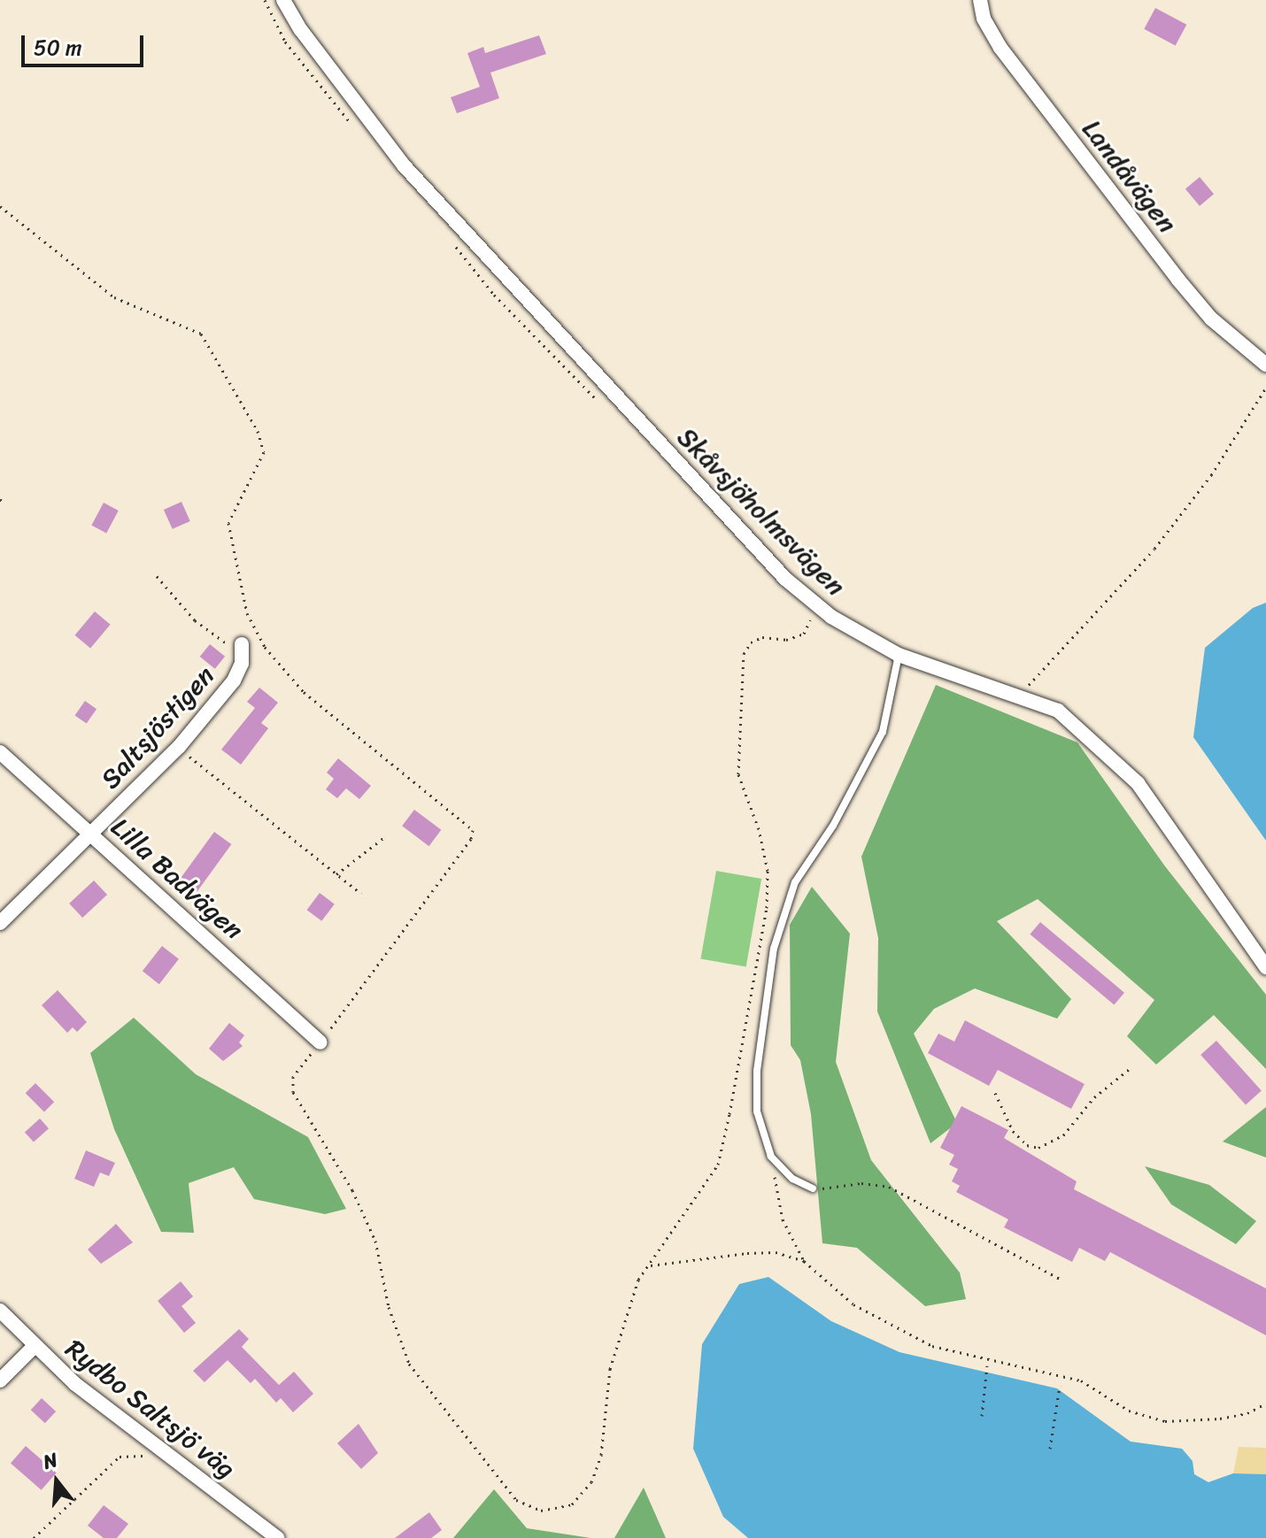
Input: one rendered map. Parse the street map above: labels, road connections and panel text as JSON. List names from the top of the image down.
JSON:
{
  "streets": {
    "street": [
      "Landåvägen",
      "Skåvsjöholmsvägen",
      "Saltsjöstigen",
      "Lilla Badvägen",
      "Rydbo Saltsjö väg"
    ]
  },
  "crossings": [
    ["Saltsjöstigen", "Lilla Badvägen"]
  ],
  "scale_bar": "50 m",
  "north": "top"
}
